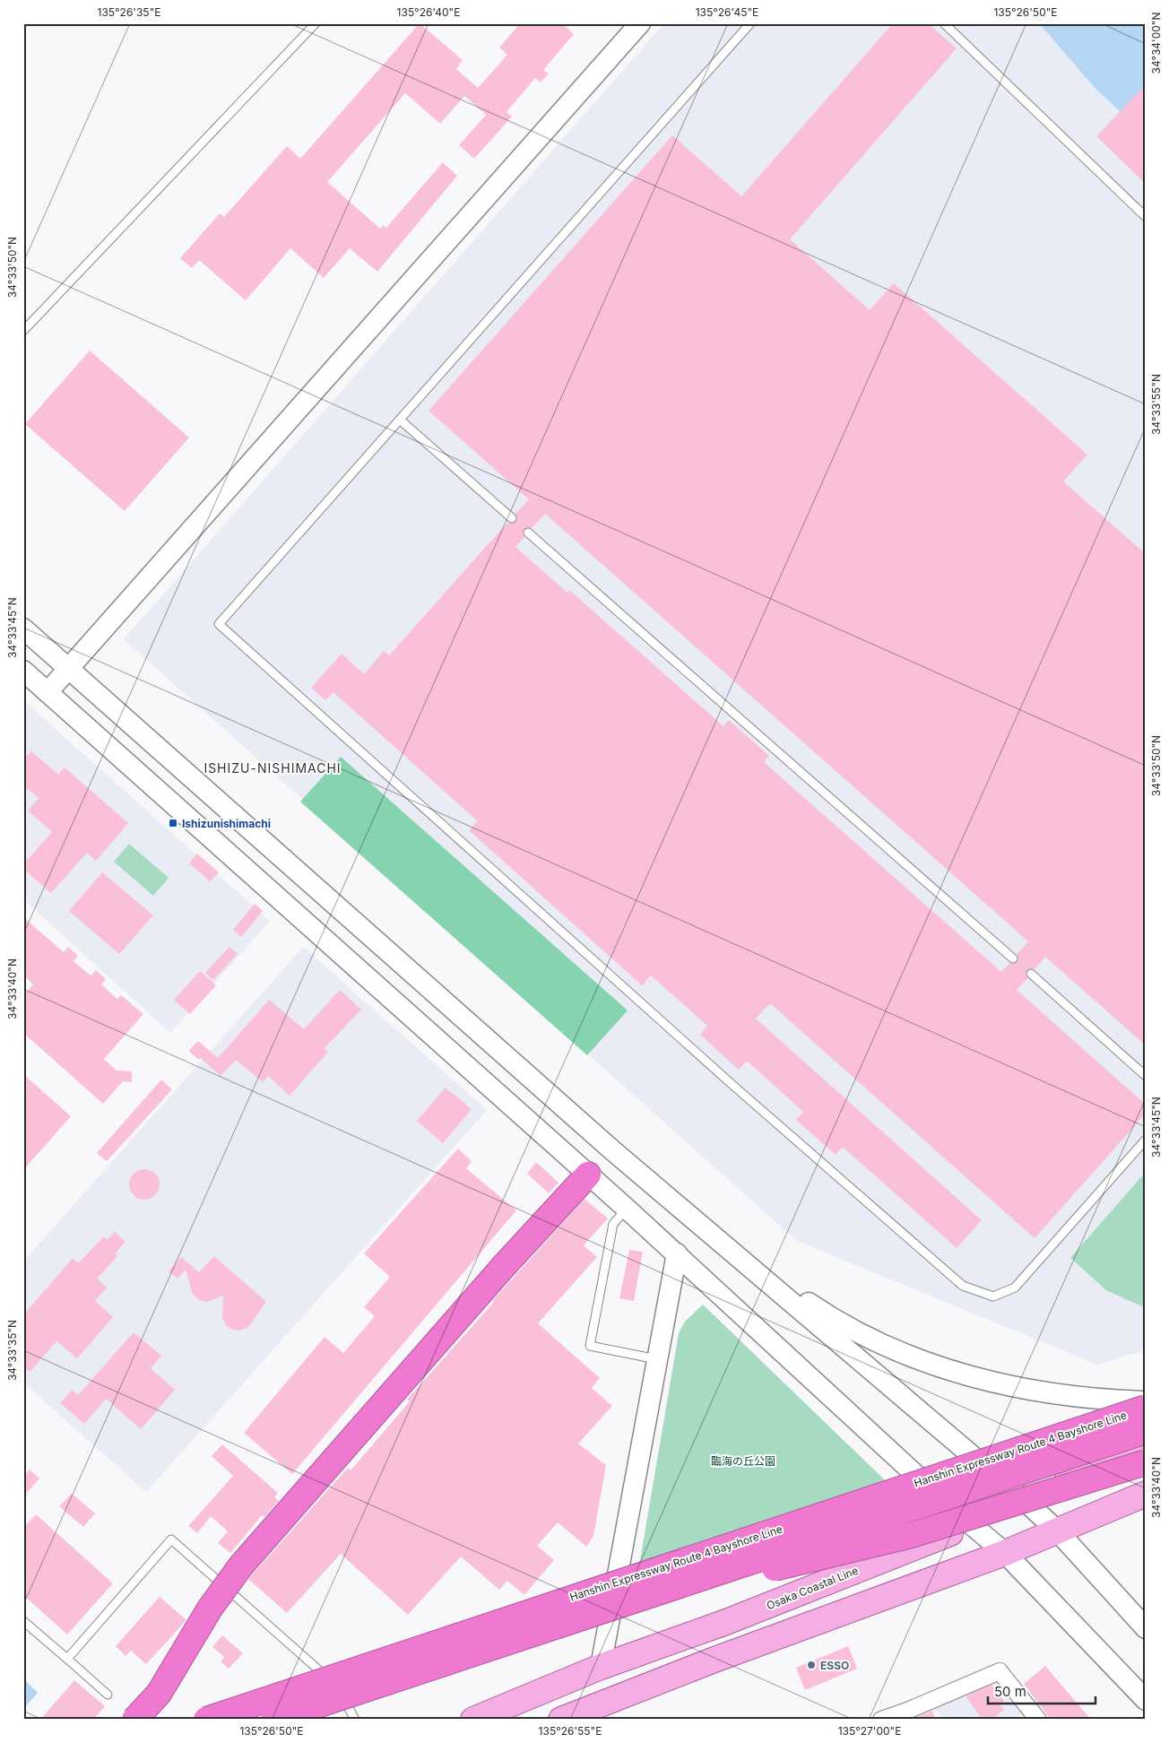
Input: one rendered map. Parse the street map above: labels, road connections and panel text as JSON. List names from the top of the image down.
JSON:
{
  "streets": {
    "highway": ["Hanshin Expressway Route 4 Bayshore Line"],
    "main road": ["Osaka Coastal Line"]
  },
  "districts": ["ISHIZU-NISHIMACHI"],
  "parks": ["臨海の丘公園"],
  "places": {
    "transit": ["Ishizunishimachi"],
    "other": ["ESSO"]
  },
  "scale_bar": "50 m",
  "coordinates": [
    "135°26'35\"E",
    "135°26'40\"E",
    "135°26'45\"E",
    "135°26'50\"E",
    "34°34'00\"N",
    "34°33'50\"N",
    "34°33'55\"N",
    "34°33'45\"N",
    "34°33'40\"N",
    "34°33'35\"N",
    "135°26'55\"E",
    "135°27'00\"E"
  ]
}
